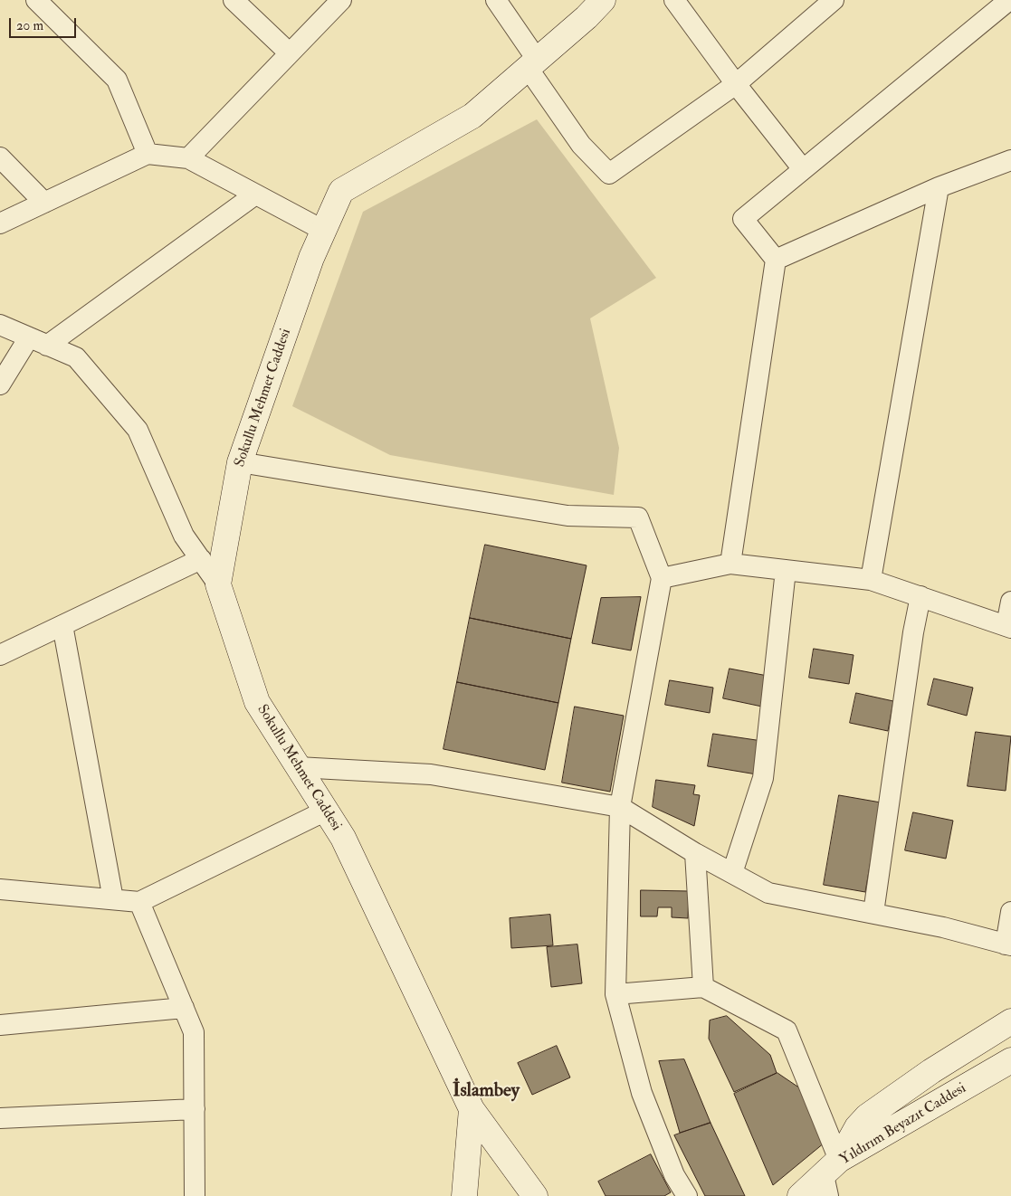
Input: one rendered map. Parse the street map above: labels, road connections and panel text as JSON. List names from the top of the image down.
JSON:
{
  "streets": {
    "street": ["Sokullu Mehmet Caddesi", "Yıldırım Beyazıt Caddesi"]
  },
  "districts": ["İslambey"],
  "scale_bar": "20 m"
}
